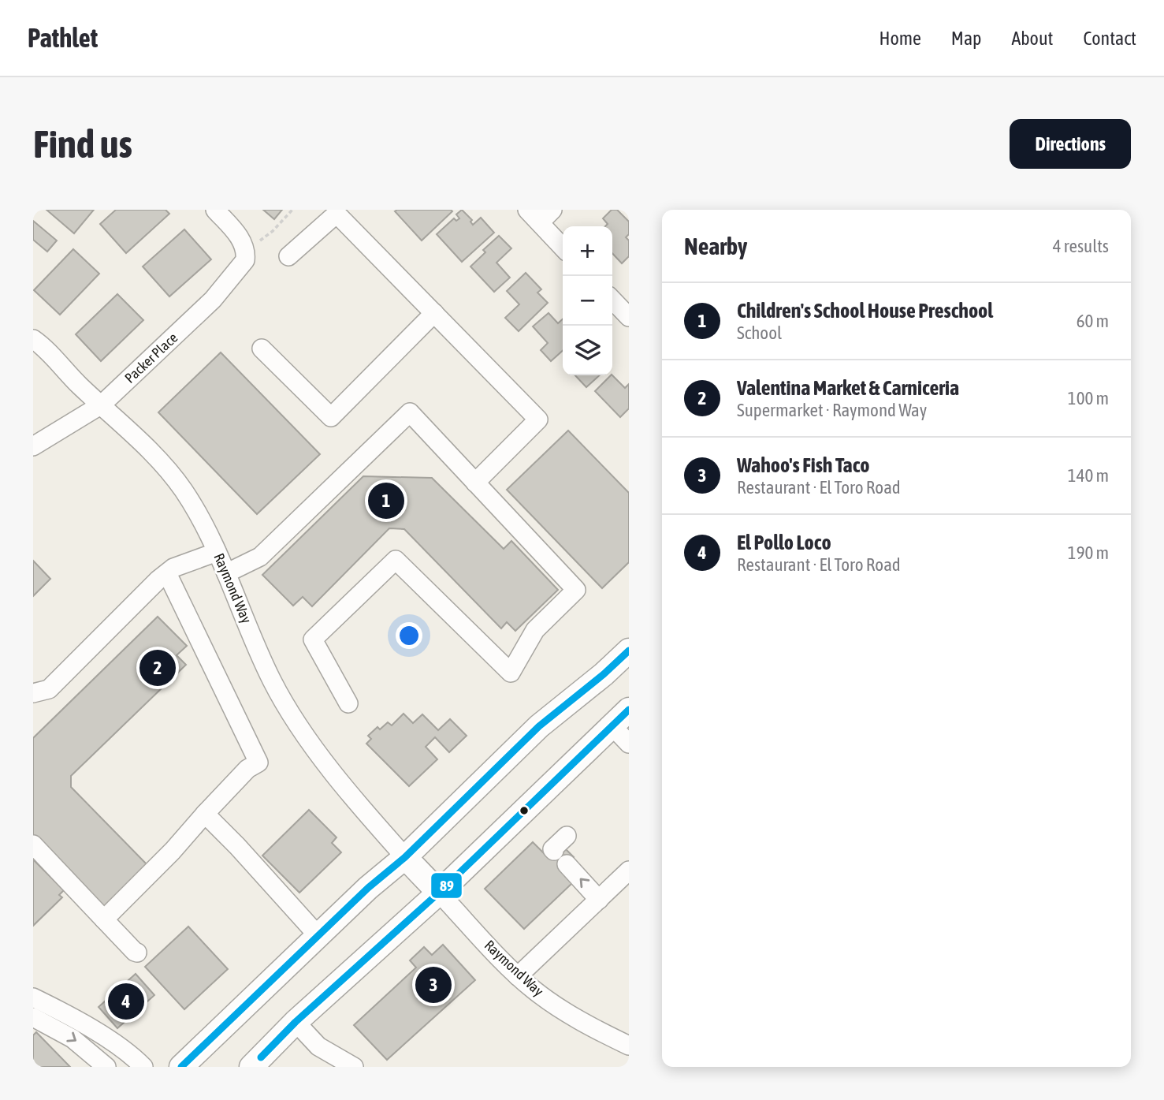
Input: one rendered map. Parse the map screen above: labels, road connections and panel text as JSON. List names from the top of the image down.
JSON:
{
  "streets": {
    "street": ["Packer Place", "Raymond Way"]
  },
  "crossings": [
    ["Packer Place", "Raymond Way"]
  ],
  "lines": ["transit line 89"],
  "page": {
    "header": "Pathlet",
    "nav": [
      "Home",
      "Map",
      "About",
      "Contact"
    ],
    "buttons": "Directions",
    "title": "Find us",
    "heading": ["Nearby", "4 results"],
    "map_buttons": ["+", "−"],
    "list": [
      {
        "mark": "1",
        "name": "Children's School House Preschool",
        "note": "School",
        "value": "60 m"
      },
      {
        "mark": "2",
        "name": "Valentina Market & Carniceria",
        "note": "Supermarket · Raymond Way",
        "value": "100 m"
      },
      {
        "mark": "3",
        "name": "Wahoo's Fish Taco",
        "note": "Restaurant · El Toro Road",
        "value": "140 m"
      },
      {
        "mark": "4",
        "name": "El Pollo Loco",
        "note": "Restaurant · El Toro Road",
        "value": "190 m"
      }
    ],
    "pins": [
      "1",
      "2",
      "3",
      "4"
    ]
  }
}
